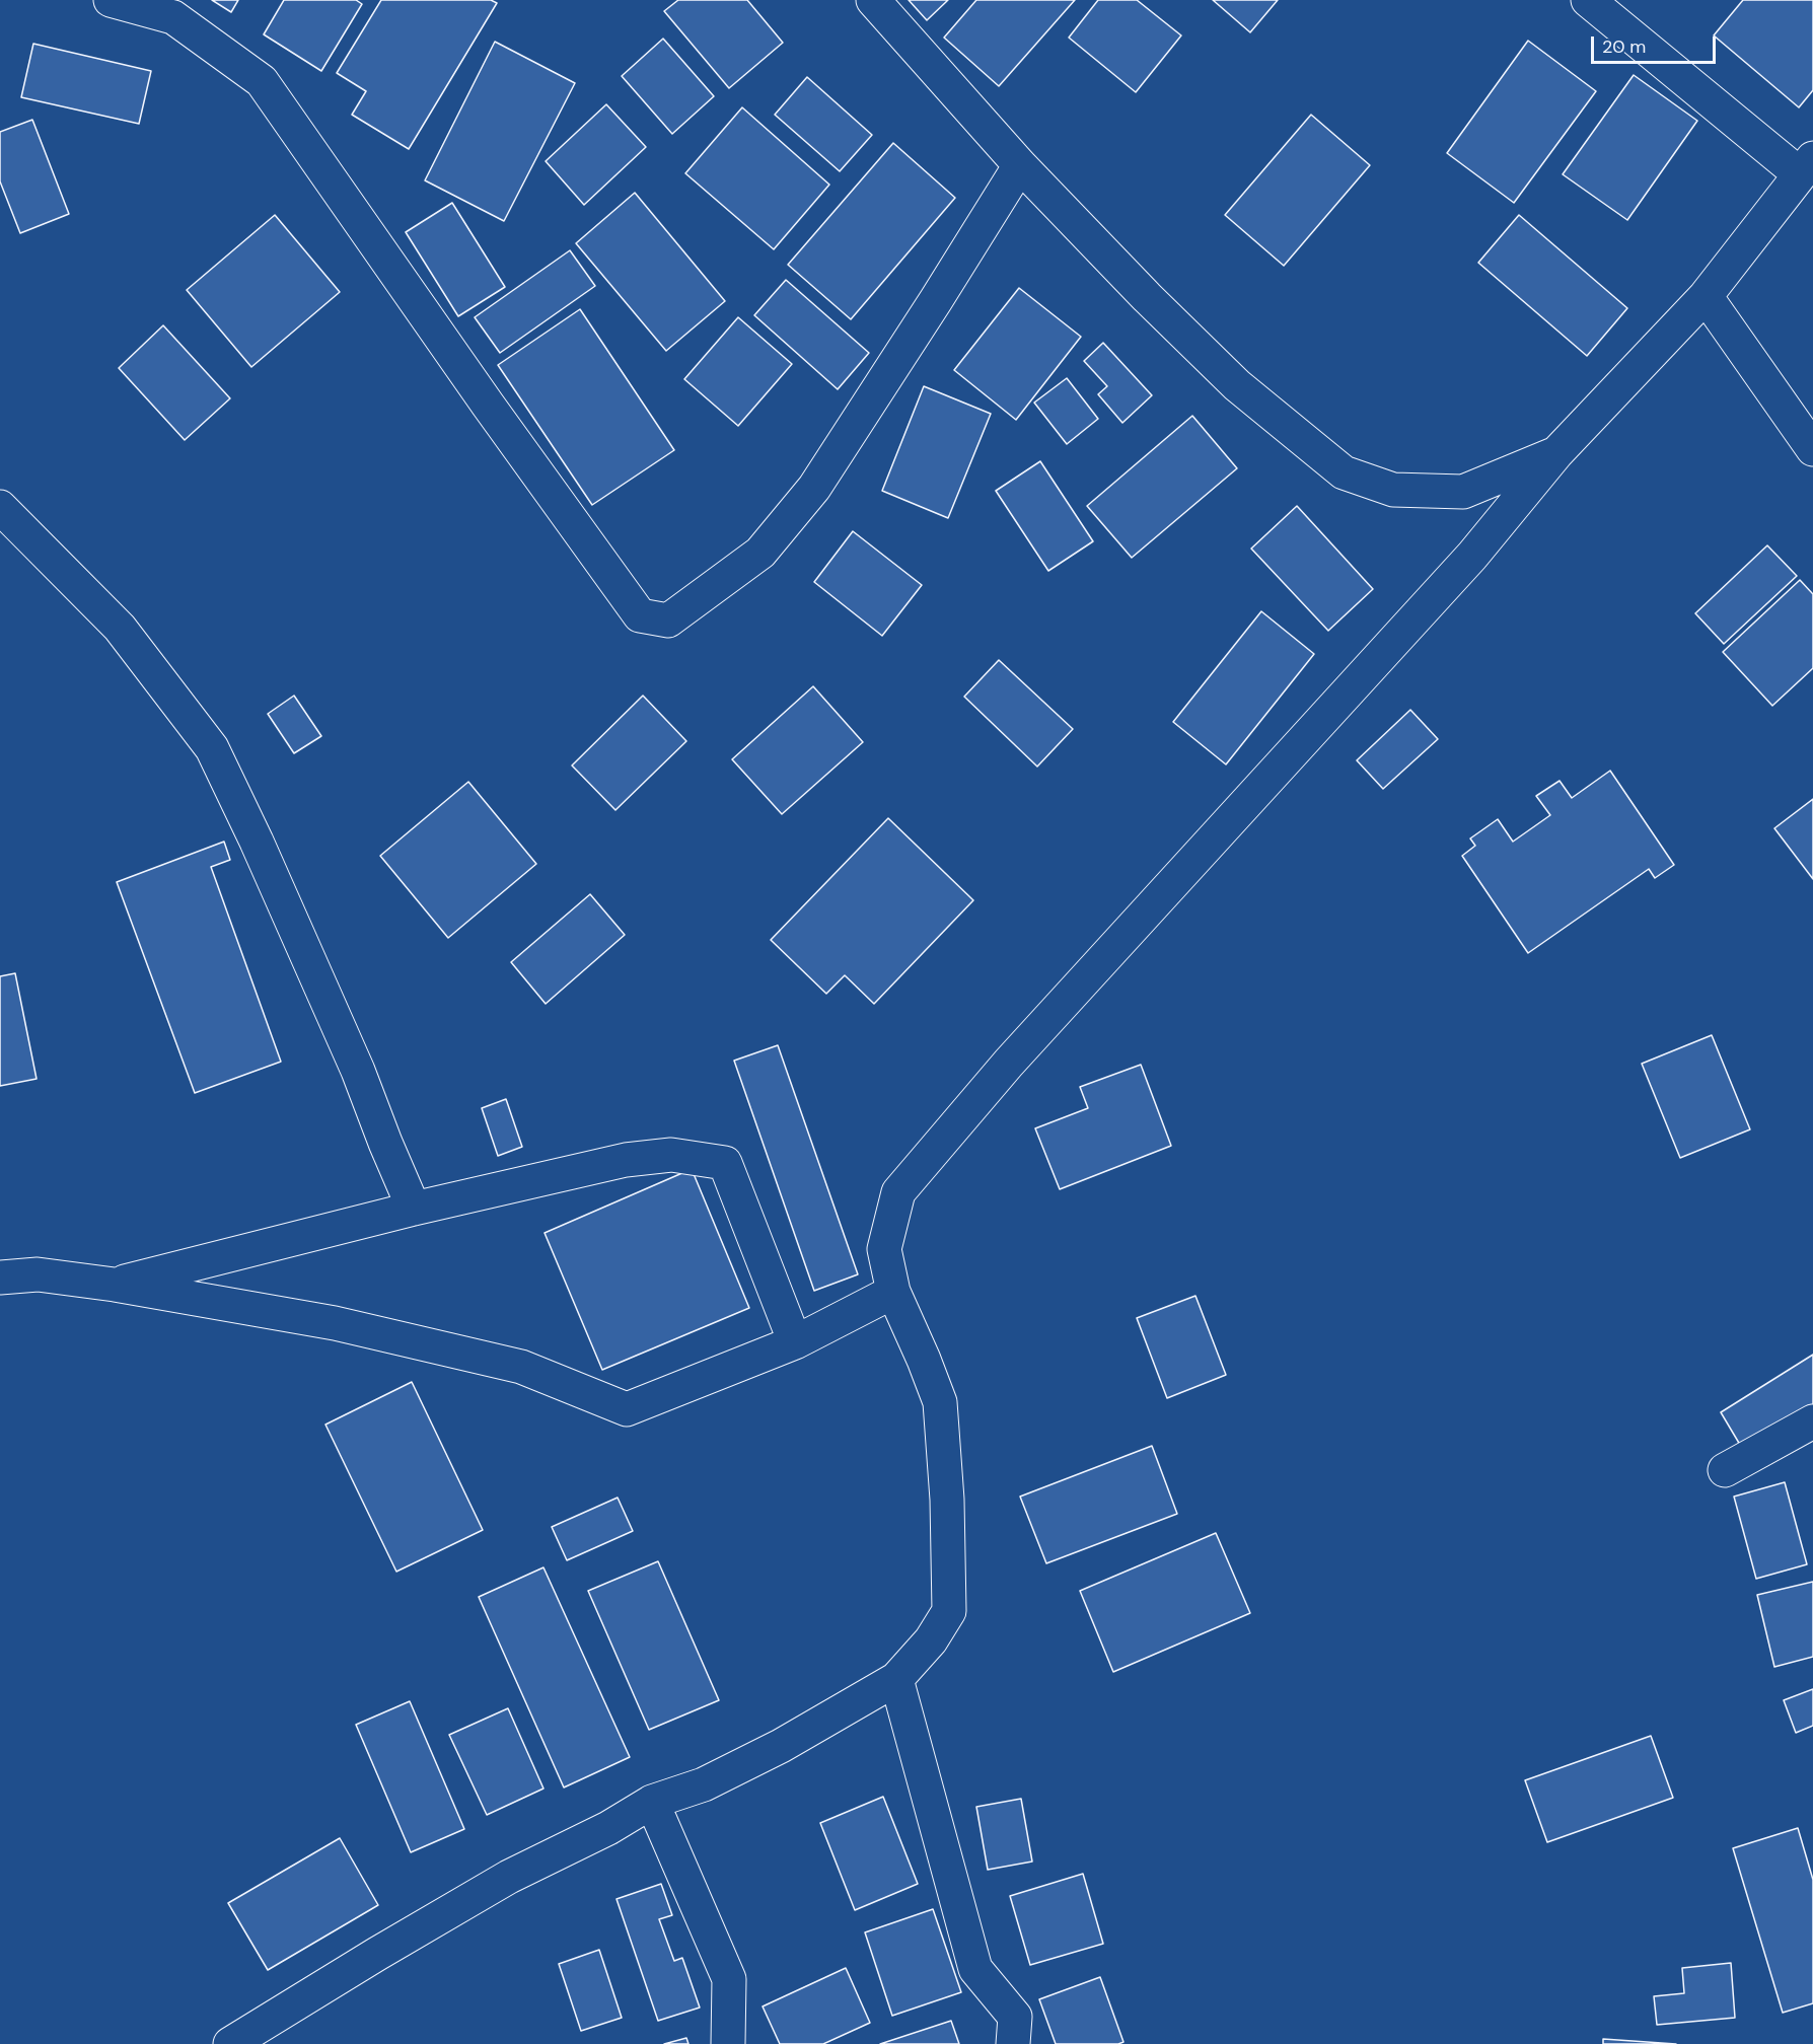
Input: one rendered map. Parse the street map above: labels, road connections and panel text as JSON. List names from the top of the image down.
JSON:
{
  "scale_bar": "20 m"
}
